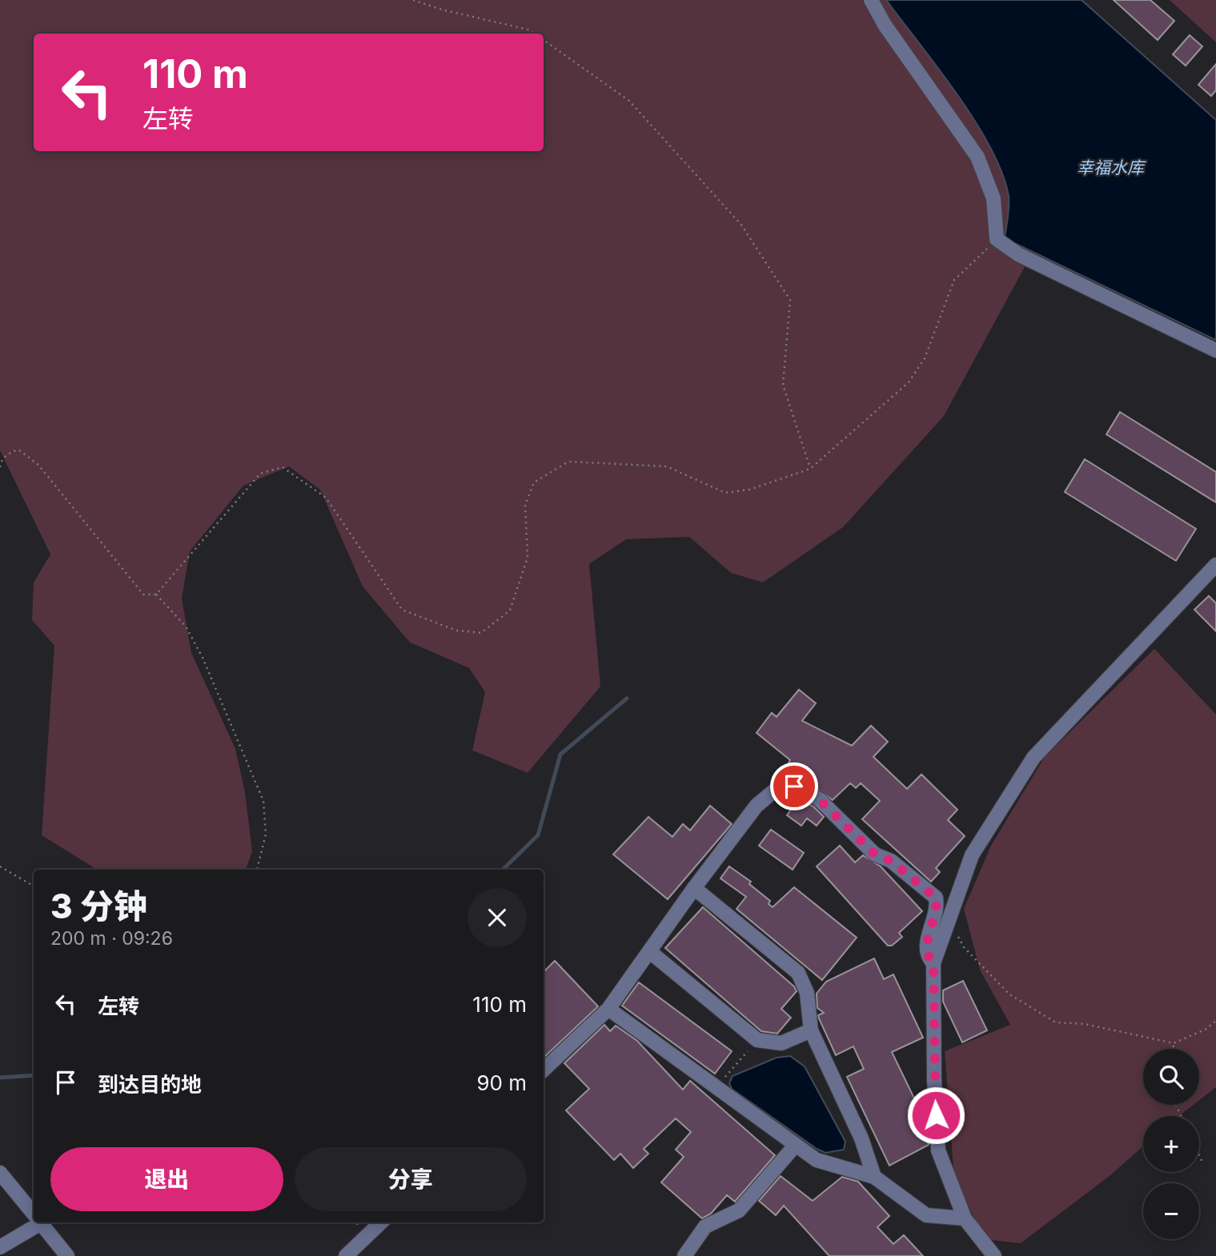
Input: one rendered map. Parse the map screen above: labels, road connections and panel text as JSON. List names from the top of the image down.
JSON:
{
  "water": ["幸福水库"],
  "page": {
    "turn": ["110 m", "左转"],
    "heading": ["3 分钟", "200 m · 09:26"],
    "list": [
      {
        "name": "左转",
        "value": "110 m"
      },
      {
        "name": "到达目的地",
        "value": "90 m"
      }
    ],
    "map_buttons": ["+", "−"],
    "buttons": ["退出", "分享"]
  }
}
